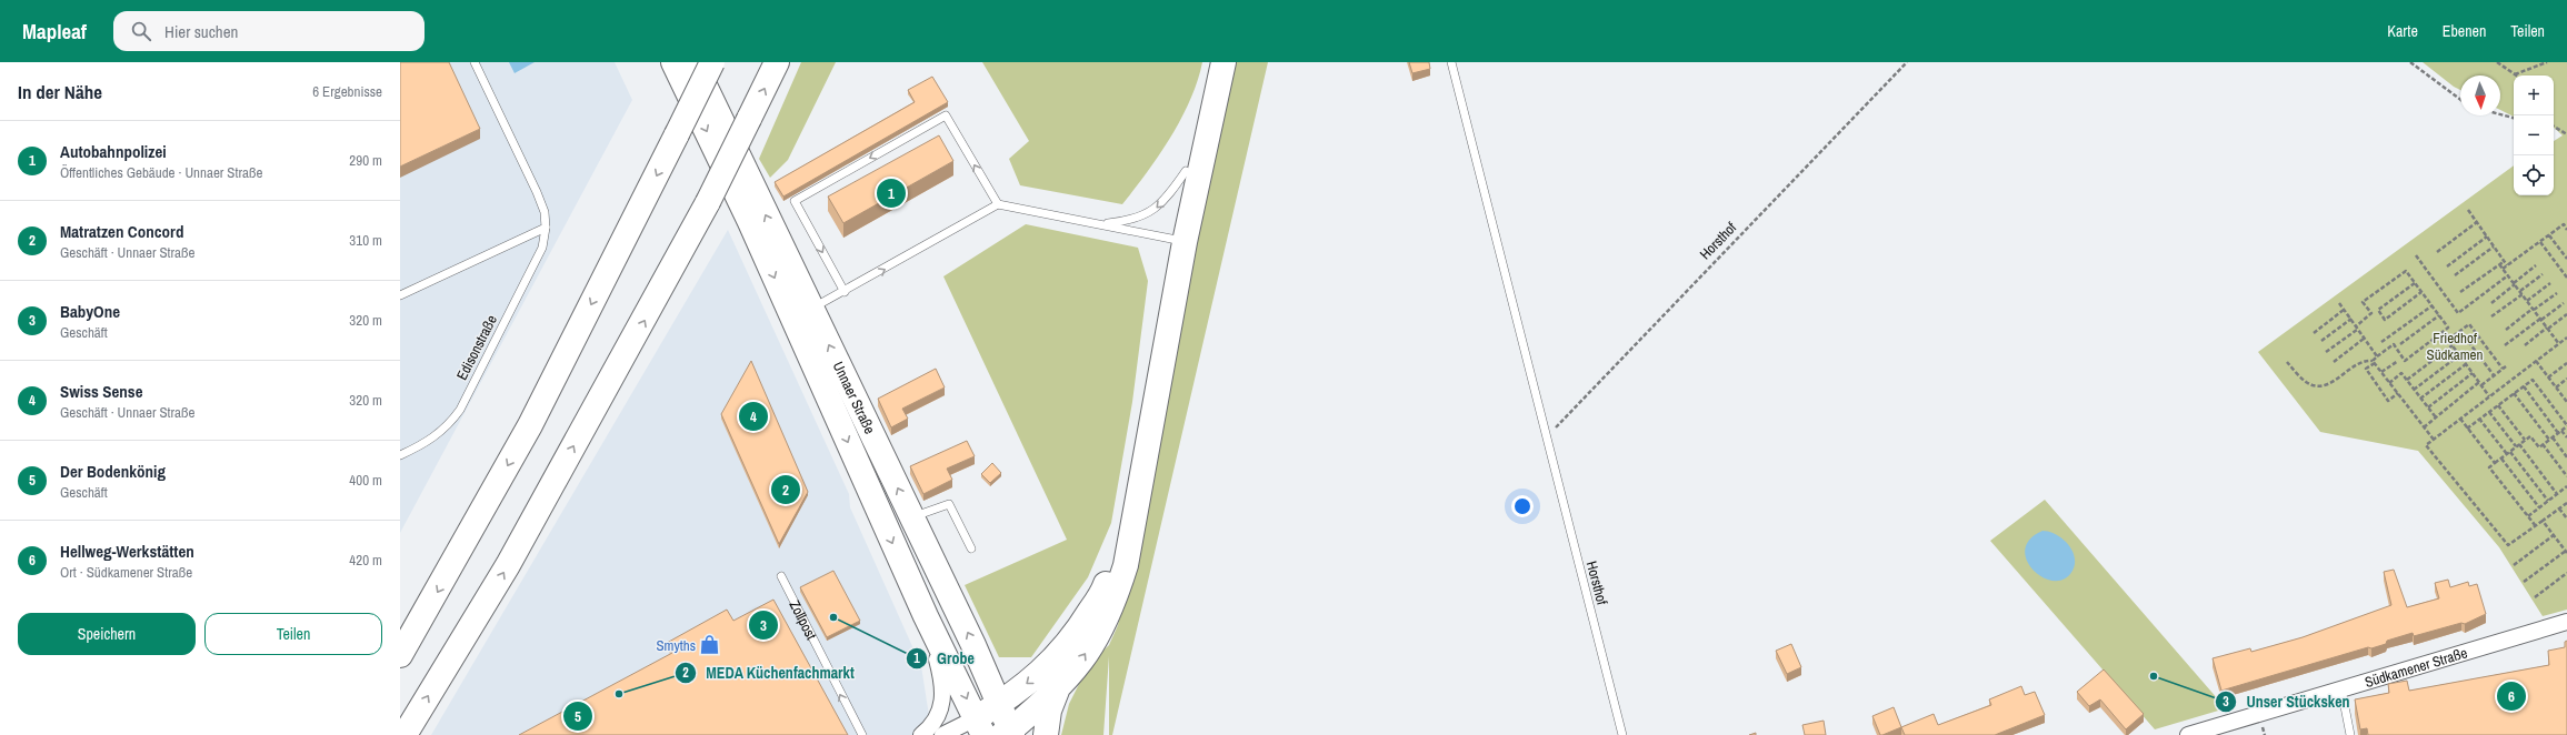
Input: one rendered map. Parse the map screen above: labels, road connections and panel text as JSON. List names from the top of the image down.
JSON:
{
  "streets": {
    "main road": ["Unnaer Straße"],
    "street": ["Südkamener Straße"],
    "lane": ["Horsthof", "Edisonstraße", "Zollpost"]
  },
  "one_way": ["Zollpost"],
  "parks": ["Friedhof Südkamen"],
  "places": {
    "other": ["Grobe", "Unser Stücksken", "MEDA Küchenfachmarkt"],
    "shop": ["Smyths"]
  },
  "north": "bottom",
  "page": {
    "header": "Mapleaf",
    "search": "Hier suchen",
    "nav": ["Karte", "Ebenen", "Teilen"],
    "heading": ["In der Nähe", "6 Ergebnisse"],
    "map_buttons": ["+", "−"],
    "list": [
      {
        "mark": "1",
        "name": "Autobahnpolizei",
        "note": "Öffentliches Gebäude · Unnaer Straße",
        "value": "290 m"
      },
      {
        "mark": "2",
        "name": "Matratzen Concord",
        "note": "Geschäft · Unnaer Straße",
        "value": "310 m"
      },
      {
        "mark": "3",
        "name": "BabyOne",
        "note": "Geschäft",
        "value": "320 m"
      },
      {
        "mark": "4",
        "name": "Swiss Sense",
        "note": "Geschäft · Unnaer Straße",
        "value": "320 m"
      },
      {
        "mark": "5",
        "name": "Der Bodenkönig",
        "note": "Geschäft",
        "value": "400 m"
      },
      {
        "mark": "6",
        "name": "Hellweg-Werkstätten",
        "note": "Ort · Südkamener Straße",
        "value": "420 m"
      }
    ],
    "pins": [
      "1",
      "4",
      "2",
      "3",
      "6",
      "5"
    ],
    "buttons": ["Speichern", "Teilen"]
  }
}
